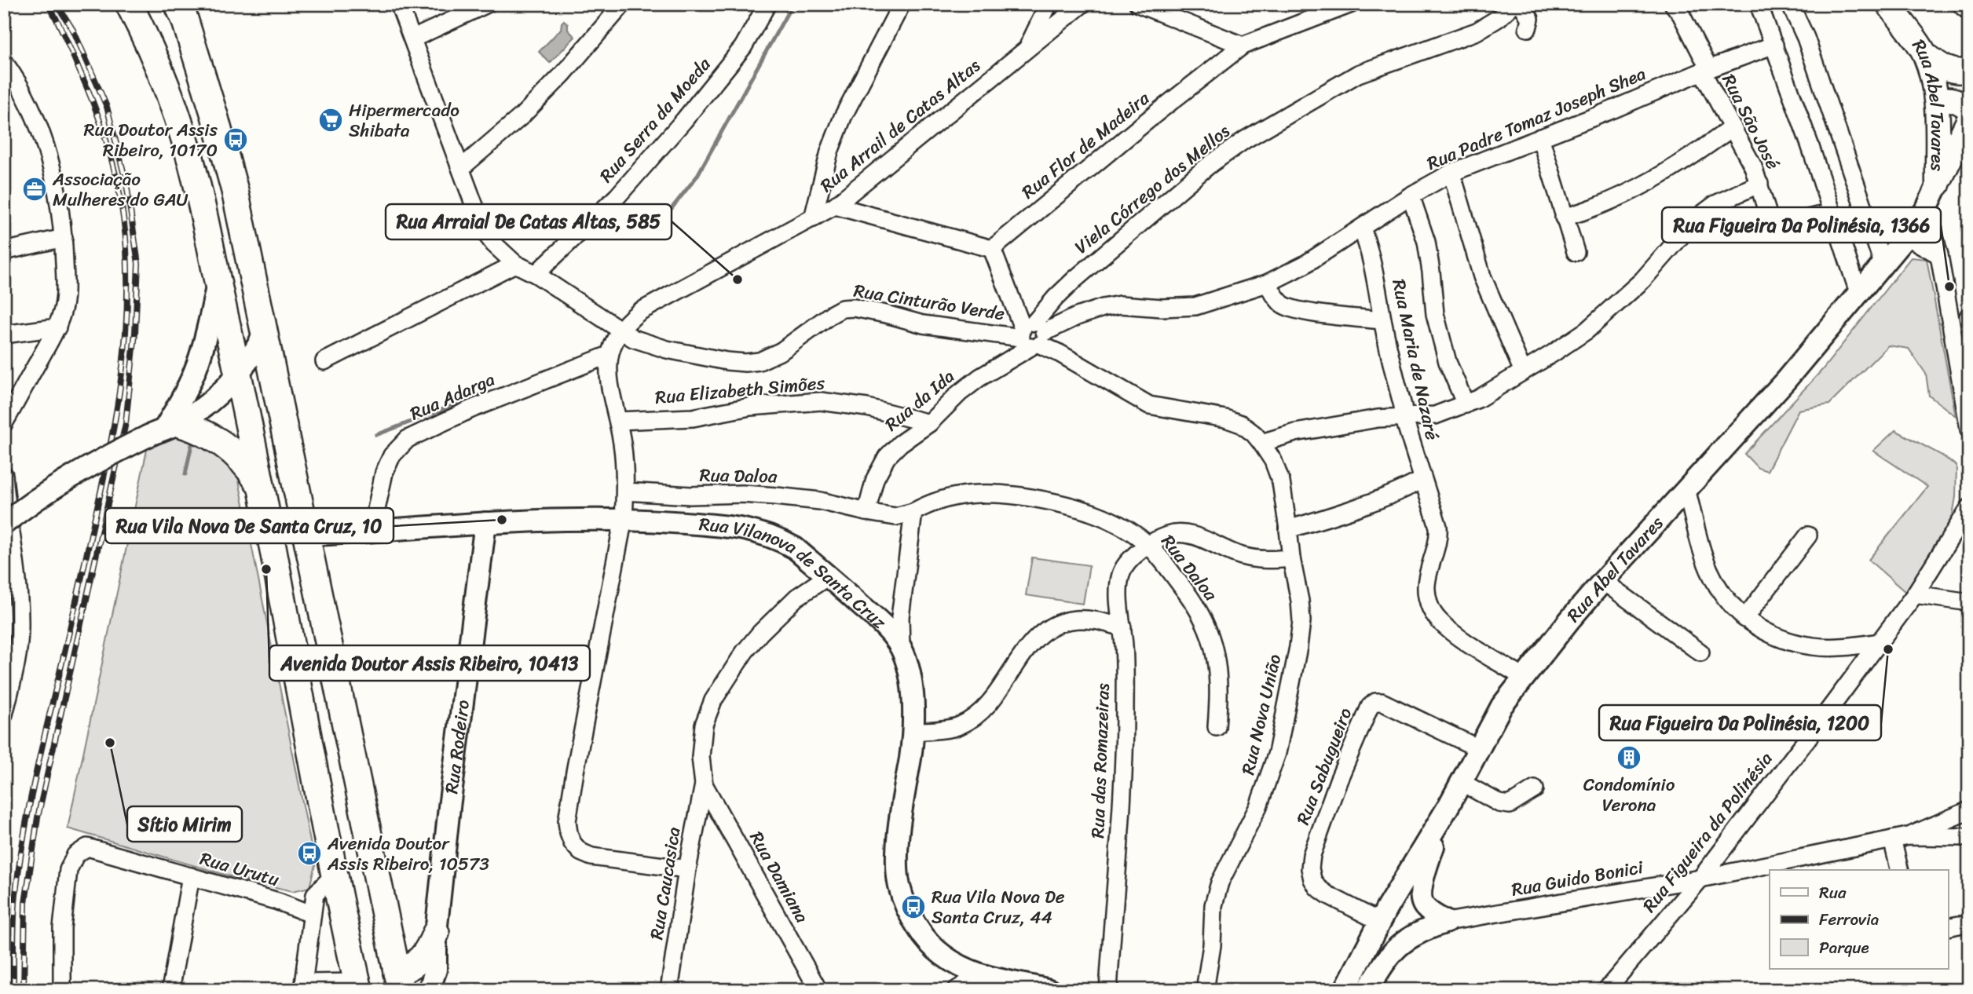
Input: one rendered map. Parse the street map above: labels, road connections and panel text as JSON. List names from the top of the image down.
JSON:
{
  "streets": {
    "main road": ["Rua Abel Tavares"],
    "street": [
      "Rua Padre Tomaz Joseph Shea",
      "Rua Serra da Moeda",
      "Rua São José",
      "Rua Arrail de Catas Altas",
      "Rua Flor de Madeira",
      "Viela Córrego dos Mellos",
      "Rua Cinturão Verde",
      "Rua Maria de Nazaré",
      "Rua Elizabeth Simões",
      "Rua Adarga",
      "Rua da Ida",
      "Rua Daloa",
      "Rua Vilanova de Santa Cruz",
      "Rua Nova União",
      "Rua Rodeiro",
      "Rua das Romazeiras",
      "Rua Sabugueiro",
      "Rua Figueira da Polinésia",
      "Rua Urutu",
      "Rua Damiana",
      "Rua Guido Bonici",
      "Rua Caucasica"
    ]
  },
  "crossings": [
    ["Rua Abel Tavares", "Rua Maria de Nazaré"],
    ["Rua Abel Tavares", "Rua Sabugueiro"],
    ["Rua Padre Tomaz Joseph Shea", "Rua São José"],
    ["Rua Padre Tomaz Joseph Shea", "Viela Córrego dos Mellos"],
    ["Rua Padre Tomaz Joseph Shea", "Rua Cinturão Verde"],
    ["Rua Padre Tomaz Joseph Shea", "Rua Maria de Nazaré"],
    ["Rua Padre Tomaz Joseph Shea", "Rua da Ida"],
    ["Rua Serra da Moeda", "Rua Cinturão Verde"],
    ["Rua Arrail de Catas Altas", "Rua Cinturão Verde"],
    ["Rua Arrail de Catas Altas", "Rua Adarga"],
    ["Viela Córrego dos Mellos", "Rua Cinturão Verde"],
    ["Viela Córrego dos Mellos", "Rua da Ida"],
    ["Rua Cinturão Verde", "Rua da Ida"],
    ["Rua Cinturão Verde", "Rua Nova União"],
    ["Rua Elizabeth Simões", "Rua da Ida"],
    ["Rua Adarga", "Rua Vilanova de Santa Cruz"],
    ["Rua da Ida", "Rua Daloa"],
    ["Rua Daloa", "Rua das Romazeiras"],
    ["Rua Vilanova de Santa Cruz", "Rua Rodeiro"],
    ["Rua Nova União", "Rua das Romazeiras"],
    ["Rua Figueira da Polinésia", "Rua Guido Bonici"],
    ["Rua Damiana", "Rua Caucasica"]
  ],
  "places": {
    "supermarket": ["Hipermercado Shibata"],
    "bus stop": ["Rua Doutor Assis Ribeiro, 10170", "Avenida Doutor Assis Ribeiro, 10573", "Rua Vila Nova De Santa Cruz, 44"],
    "office": ["Associação Mulheres do GAU"],
    "other": [
      "Rua Arraial De Catas Altas, 585",
      "Rua Figueira Da Polinésia, 1366",
      "Rua Vila Nova De Santa Cruz, 10",
      "Avenida Doutor Assis Ribeiro, 10413",
      "Rua Figueira Da Polinésia, 1200",
      "Sítio Mirim"
    ],
    "building": ["Condomínio Verona"]
  },
  "legend": ["Rua", "Ferrovia", "Parque"]
}
